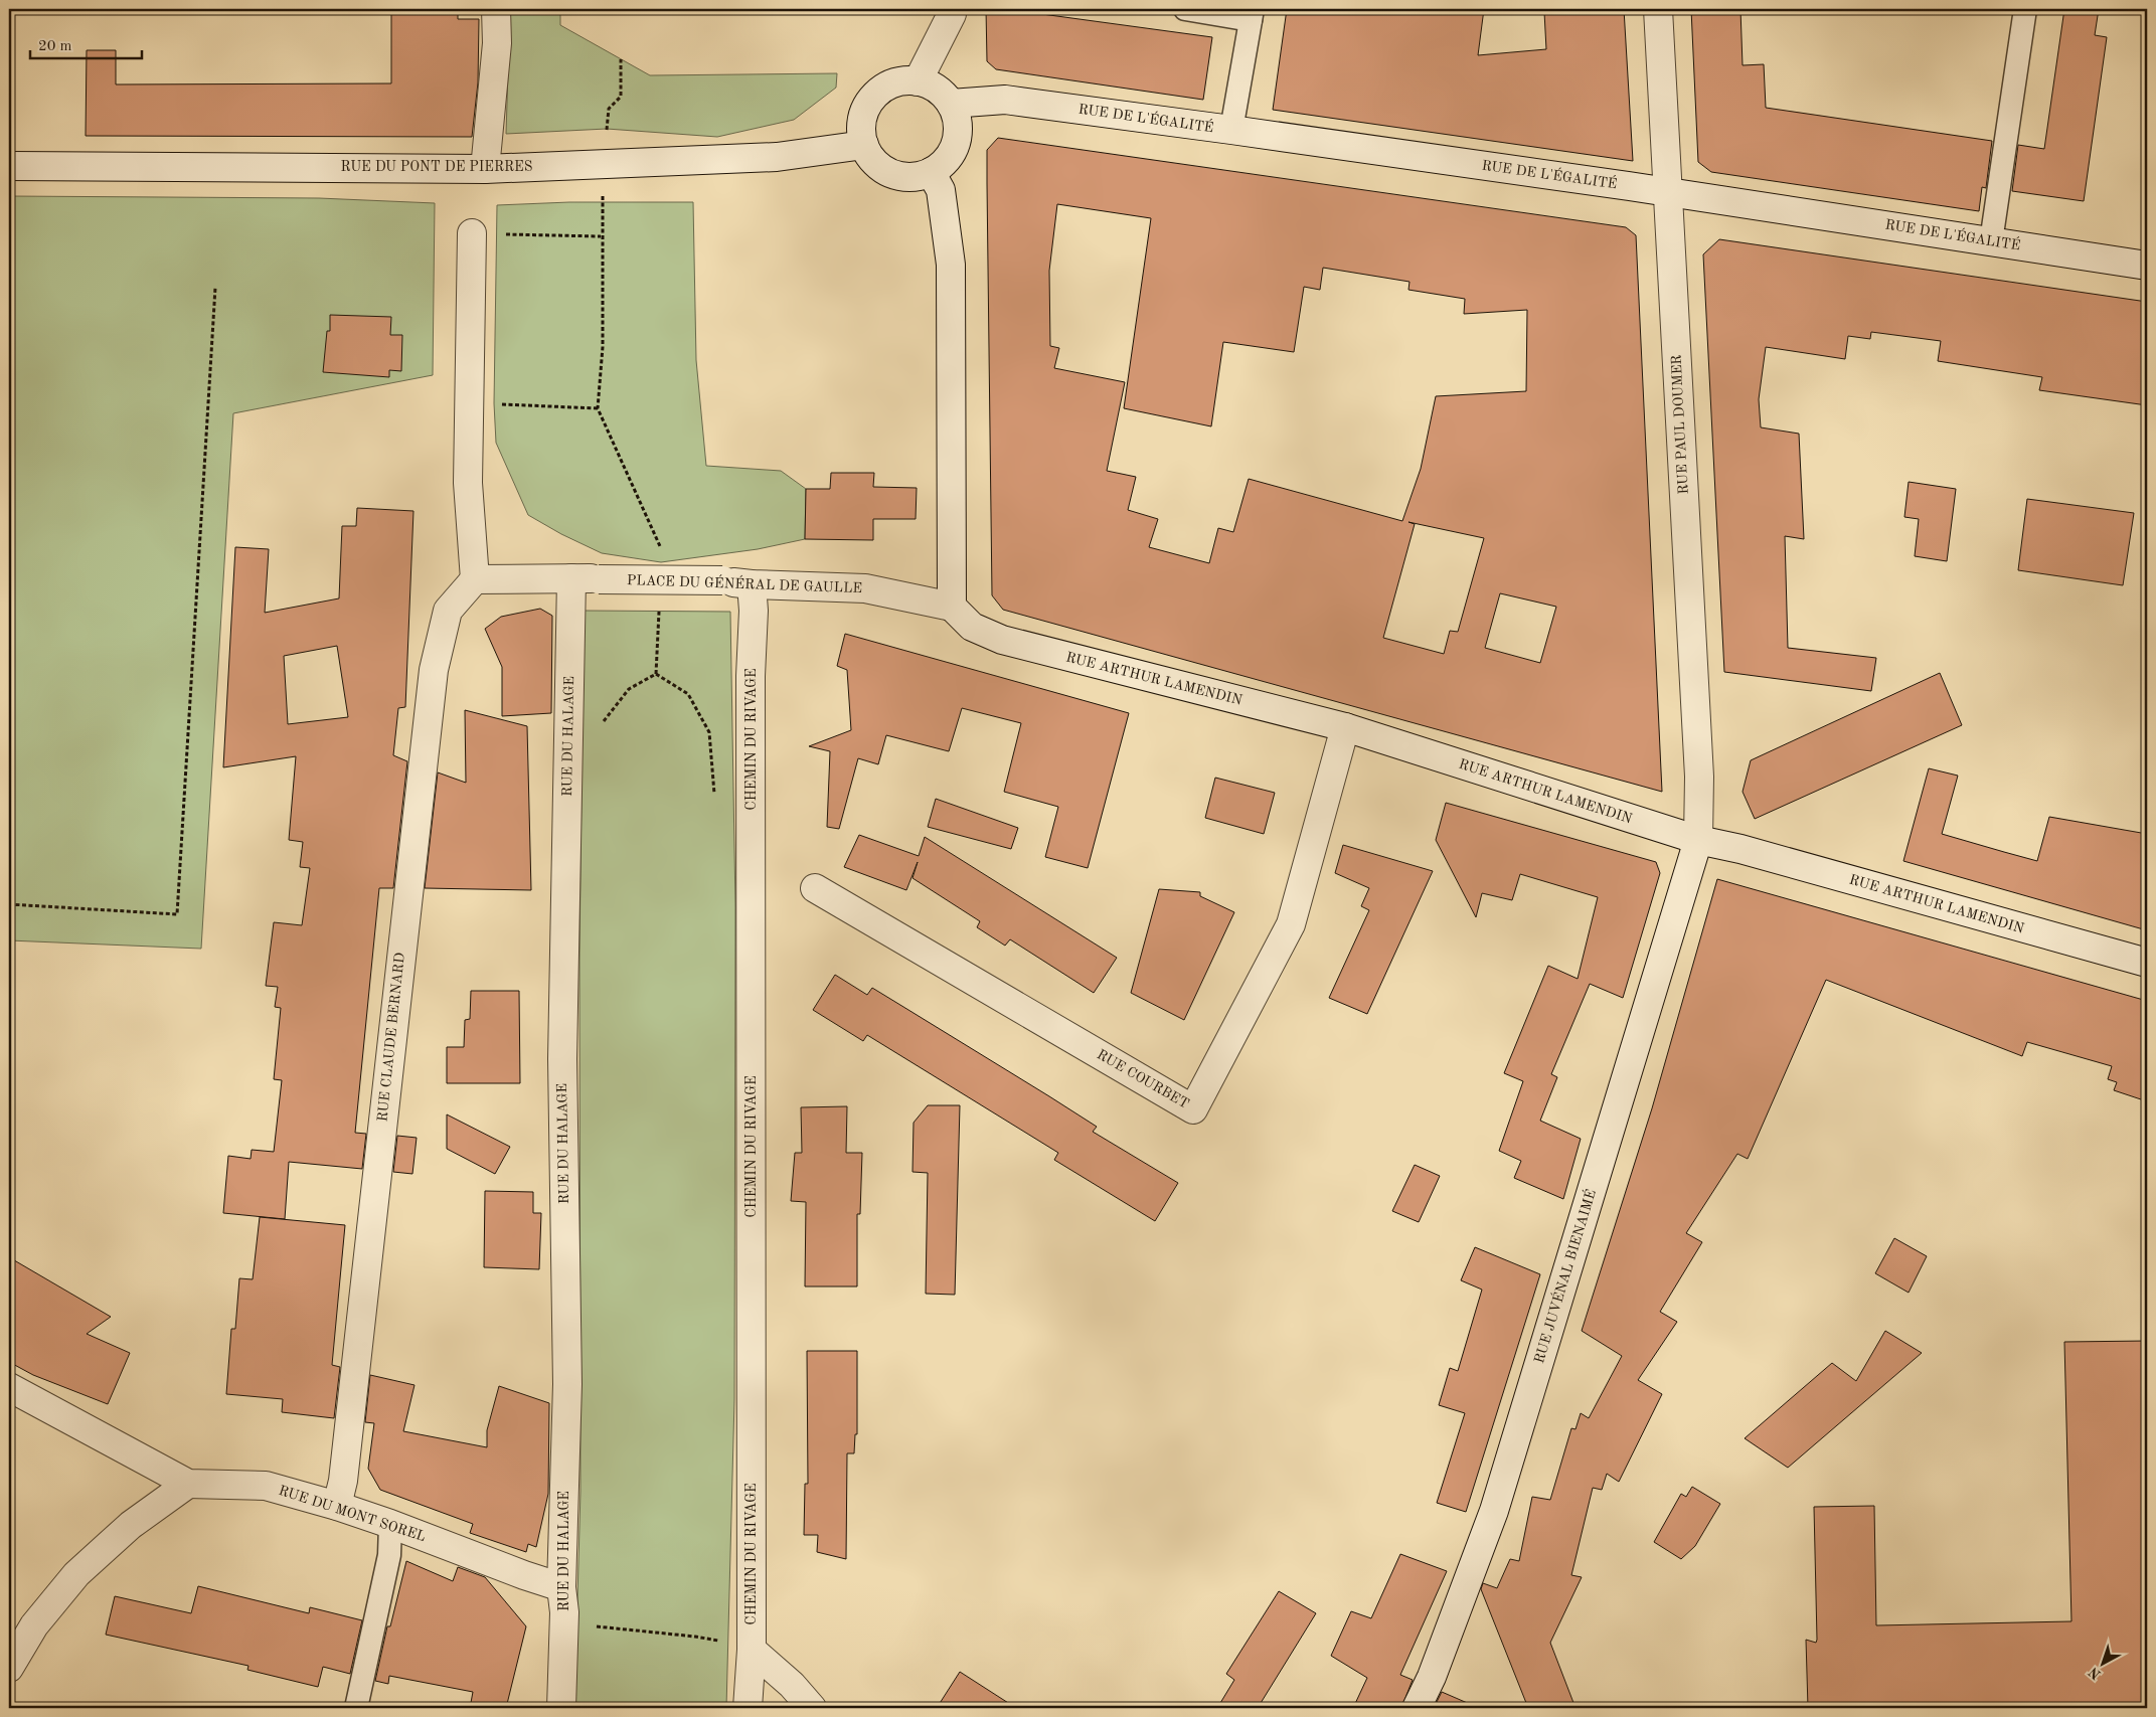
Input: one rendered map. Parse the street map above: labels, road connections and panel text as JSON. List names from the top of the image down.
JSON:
{
  "streets": {
    "street": [
      "RUE DE L'ÉGALITÉ",
      "RUE DU PONT DE PIERRES",
      "RUE PAUL DOUMER",
      "PLACE DU GÉNÉRAL DE GAULLE",
      "RUE ARTHUR LAMENDIN",
      "RUE DU HALAGE",
      "CHEMIN DU RIVAGE",
      "RUE CLAUDE BERNARD",
      "RUE COURBET",
      "RUE JUVÉNAL BIENAIMÉ",
      "RUE DU MONT SOREL"
    ]
  },
  "crossings": [
    ["RUE DE L'ÉGALITÉ", "RUE DU PONT DE PIERRES"],
    ["RUE DE L'ÉGALITÉ", "RUE PAUL DOUMER"],
    ["RUE PAUL DOUMER", "RUE ARTHUR LAMENDIN"],
    ["RUE PAUL DOUMER", "RUE JUVÉNAL BIENAIMÉ"],
    ["PLACE DU GÉNÉRAL DE GAULLE", "RUE ARTHUR LAMENDIN"],
    ["PLACE DU GÉNÉRAL DE GAULLE", "RUE DU HALAGE"],
    ["PLACE DU GÉNÉRAL DE GAULLE", "CHEMIN DU RIVAGE"],
    ["PLACE DU GÉNÉRAL DE GAULLE", "RUE CLAUDE BERNARD"],
    ["RUE ARTHUR LAMENDIN", "RUE COURBET"],
    ["RUE ARTHUR LAMENDIN", "RUE JUVÉNAL BIENAIMÉ"],
    ["RUE DU HALAGE", "RUE DU MONT SOREL"],
    ["RUE CLAUDE BERNARD", "RUE DU MONT SOREL"]
  ],
  "scale_bar": "20 m",
  "north": "bottom left"
}
